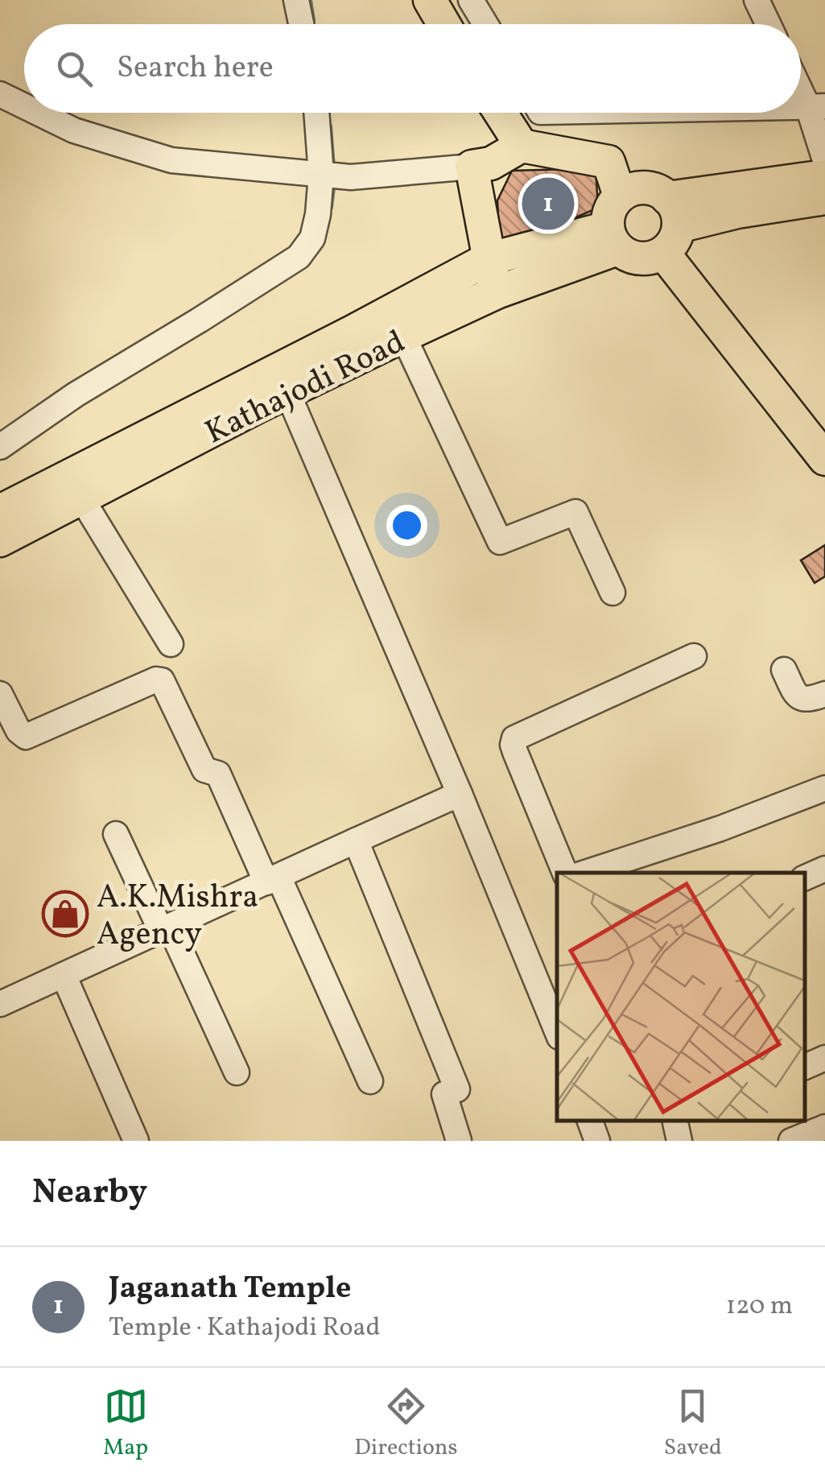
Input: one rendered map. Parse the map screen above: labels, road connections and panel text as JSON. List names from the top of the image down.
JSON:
{
  "streets": {
    "main road": ["Kathajodi Road"]
  },
  "places": {
    "shop": ["A.K.Mishra Agency"]
  },
  "page": {
    "search": "Search here",
    "pins": "1",
    "heading": "Nearby",
    "list": [
      {
        "mark": "1",
        "name": "Jaganath Temple",
        "note": "Temple · Kathajodi Road",
        "value": "120 m"
      }
    ],
    "nav": ["Map", "Directions", "Saved"]
  }
}
